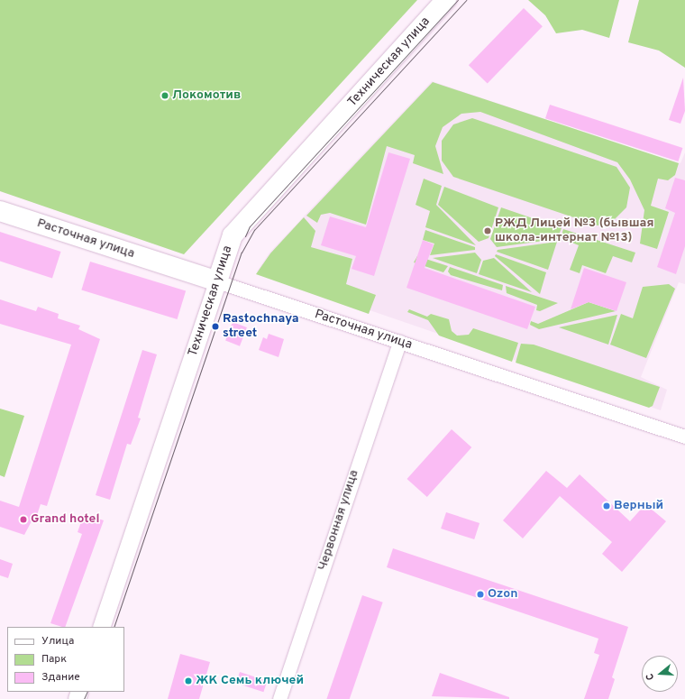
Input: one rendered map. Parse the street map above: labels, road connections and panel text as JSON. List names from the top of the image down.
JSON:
{
  "streets": {
    "main road": ["Техническая улица", "Расточная улица"],
    "street": ["Червонная улица"]
  },
  "crossings": [
    ["Техническая улица", "Расточная улица"],
    ["Расточная улица", "Червонная улица"]
  ],
  "places": [
    "Локомотив",
    "РЖД Лицей №3 (бывшая школа-интернат №13)",
    "Rastochnaya street",
    "Верный",
    "Grand hotel",
    "Ozon",
    "ЖК Семь ключей"
  ],
  "legend": ["Улица", "Парк", "Здание"],
  "north": "left"
}
